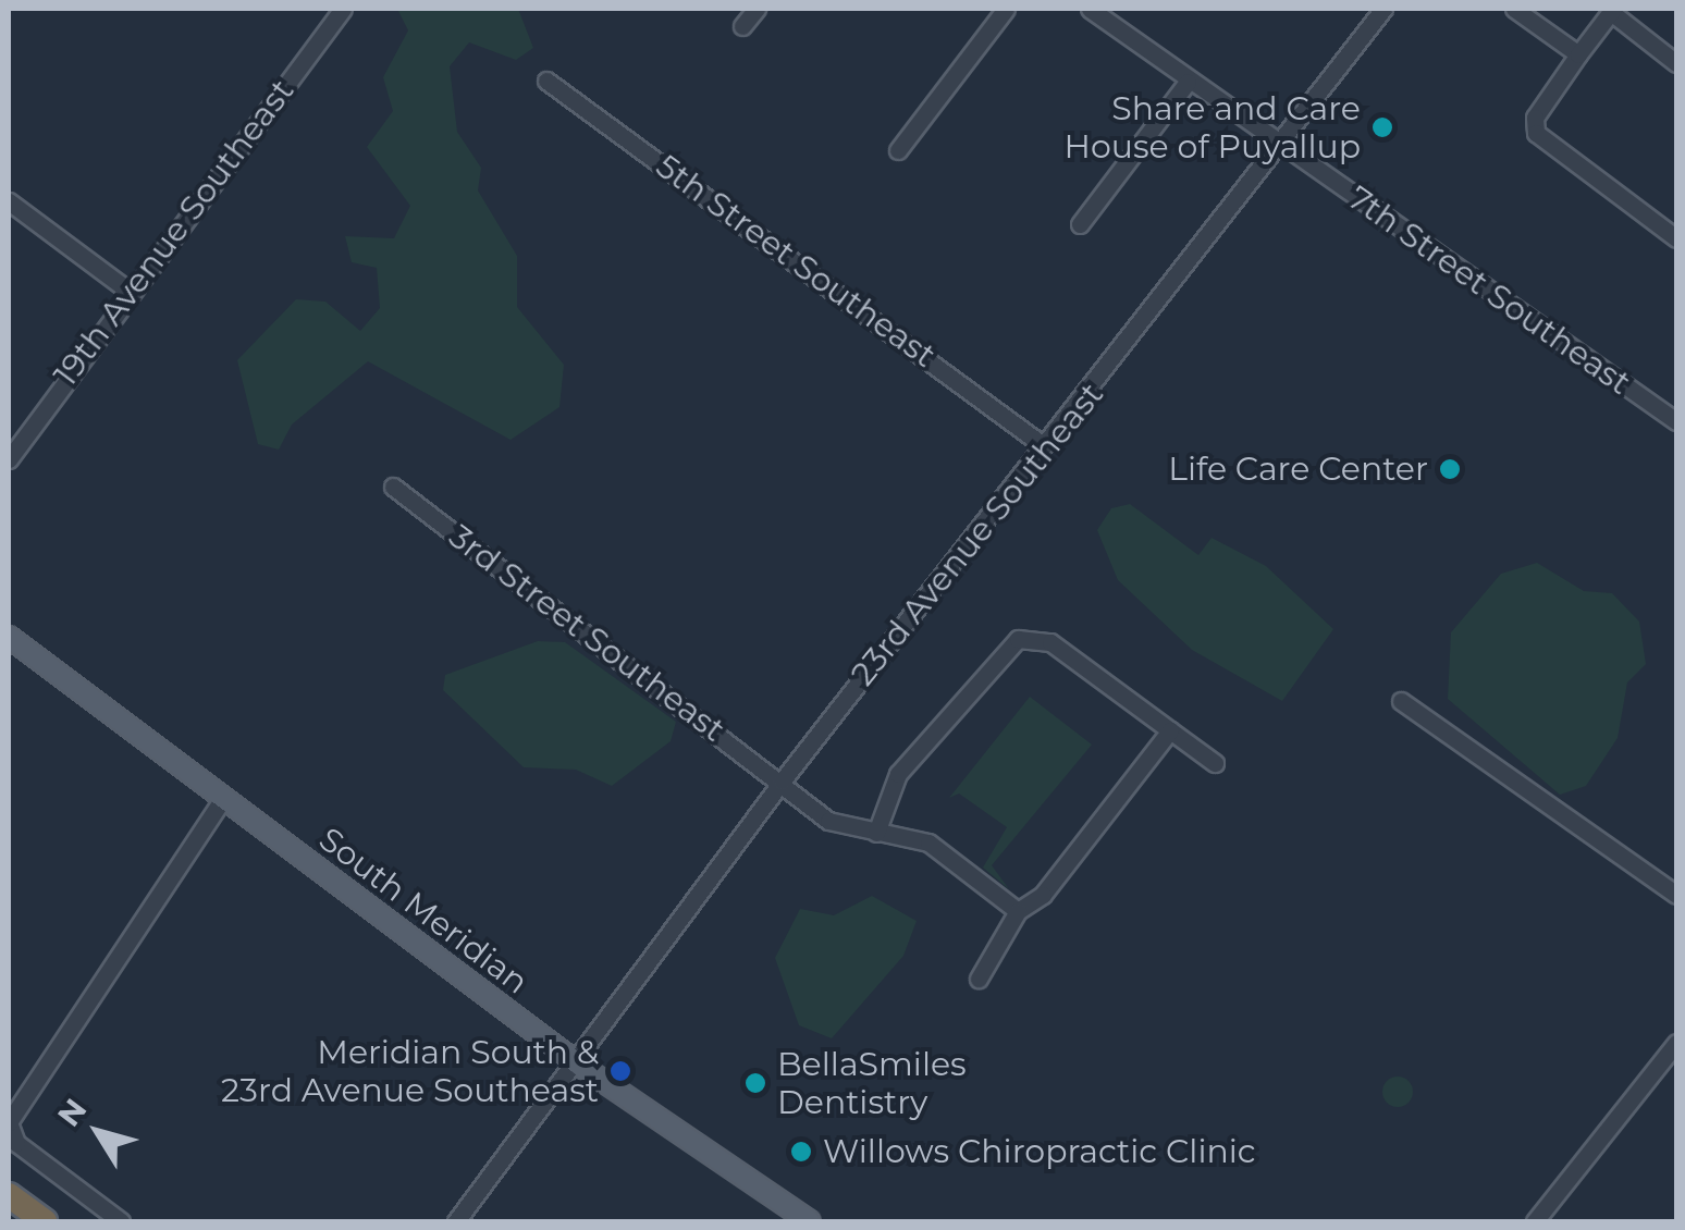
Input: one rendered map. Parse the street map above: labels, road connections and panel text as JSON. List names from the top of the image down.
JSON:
{
  "streets": {
    "main road": ["South Meridian"],
    "street": [
      "19th Avenue Southeast",
      "5th Street Southeast",
      "7th Street Southeast",
      "23rd Avenue Southeast",
      "3rd Street Southeast"
    ]
  },
  "crossings": [
    ["5th Street Southeast", "23rd Avenue Southeast"],
    ["7th Street Southeast", "23rd Avenue Southeast"],
    ["23rd Avenue Southeast", "3rd Street Southeast"],
    ["23rd Avenue Southeast", "South Meridian"]
  ],
  "places": [
    "Share and Care House of Puyallup",
    "Life Care Center",
    "Meridian South & 23rd Avenue Southeast",
    "BellaSmiles Dentistry",
    "Willows Chiropractic Clinic"
  ],
  "north": "top left"
}
